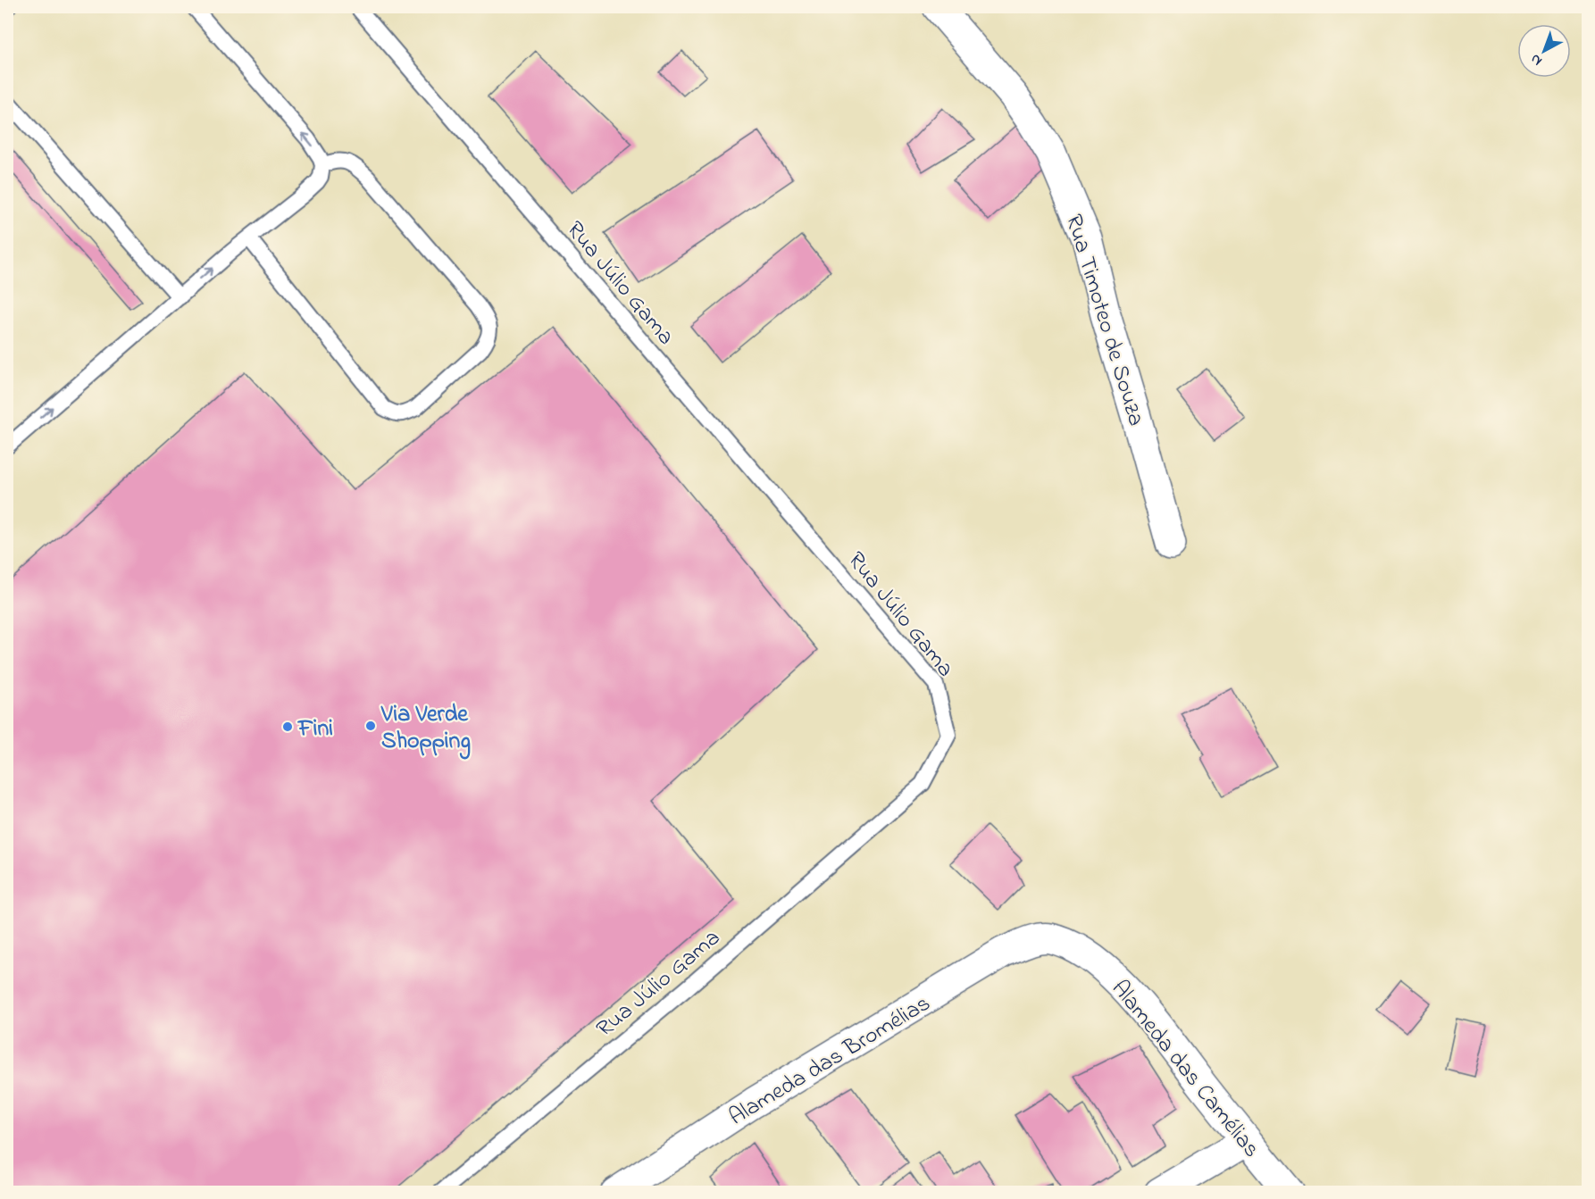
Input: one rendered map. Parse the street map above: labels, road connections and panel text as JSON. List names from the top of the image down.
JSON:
{
  "streets": {
    "street": ["Rua Timoteo de Souza", "Alameda das Bromélias", "Alameda das Camélias"],
    "lane": ["Rua Júlio Gama"]
  },
  "crossings": [
    ["Alameda das Bromélias", "Alameda das Camélias"]
  ],
  "places": ["Via Verde Shopping", "Fini"],
  "north": "bottom left"
}
